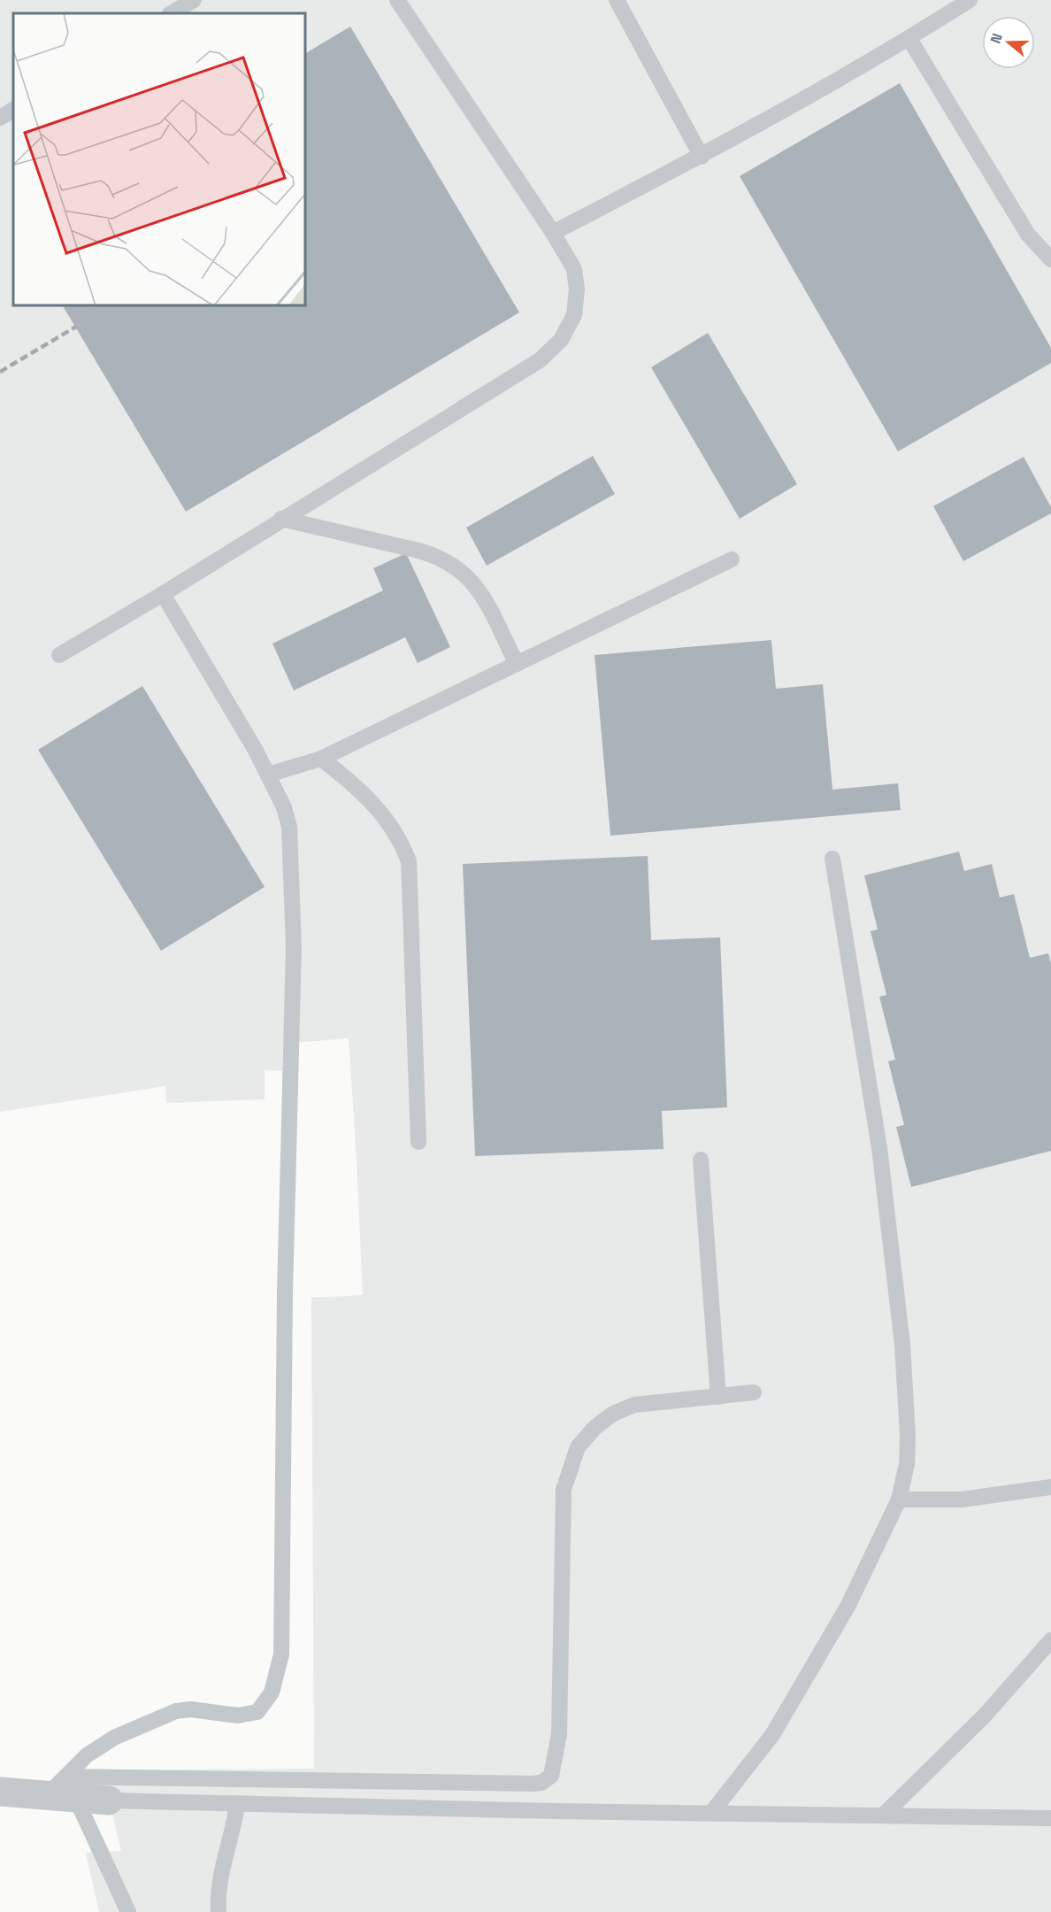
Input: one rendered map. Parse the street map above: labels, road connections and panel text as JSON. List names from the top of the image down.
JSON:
{
  "north": "left"
}
